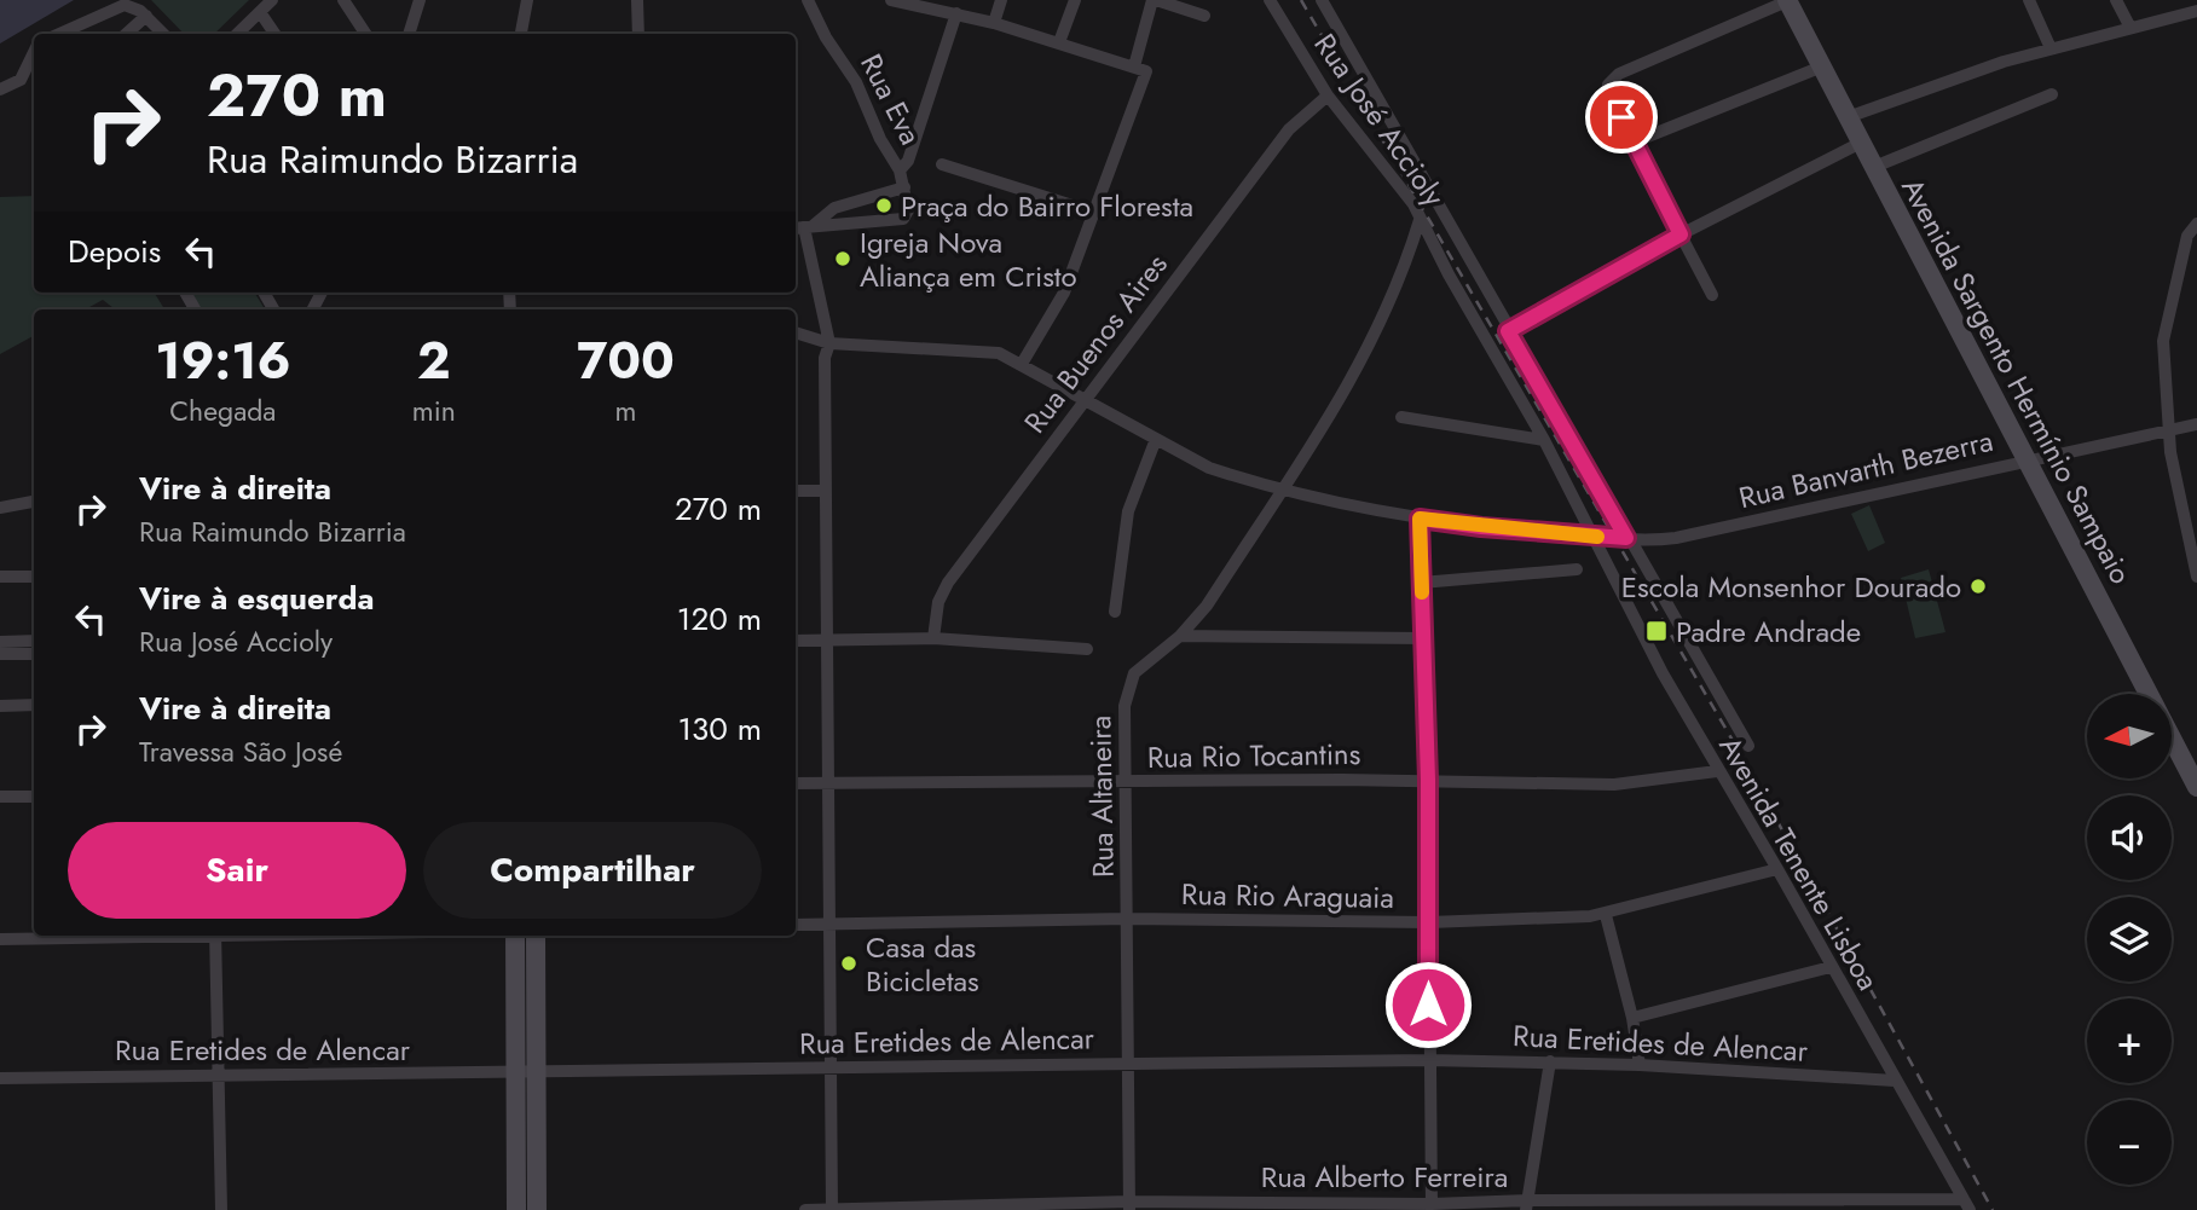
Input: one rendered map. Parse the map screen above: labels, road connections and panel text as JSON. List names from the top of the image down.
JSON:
{
  "streets": {
    "main road": ["Avenida Sargento Hermínio Sampaio"],
    "street": [
      "Rua Eva",
      "Rua José Accioly",
      "Rua Buenos Aires",
      "Rua Banvarth Bezerra",
      "Rua Rio Tocantins",
      "Rua Altaneira",
      "Avenida Tenente Lisboa",
      "Rua Rio Araguaia",
      "Rua Eretides de Alencar",
      "Rua Alberto Ferreira"
    ]
  },
  "crossings": [
    ["Rua José Accioly", "Rua Buenos Aires"],
    ["Rua José Accioly", "Rua Banvarth Bezerra"],
    ["Rua José Accioly", "Rua Altaneira"],
    ["Rua José Accioly", "Avenida Tenente Lisboa"],
    ["Rua Buenos Aires", "Rua Banvarth Bezerra"],
    ["Avenida Sargento Hermínio Sampaio", "Rua Banvarth Bezerra"],
    ["Rua Banvarth Bezerra", "Rua Altaneira"],
    ["Rua Banvarth Bezerra", "Avenida Tenente Lisboa"],
    ["Rua Rio Tocantins", "Rua Altaneira"],
    ["Rua Rio Tocantins", "Avenida Tenente Lisboa"],
    ["Rua Altaneira", "Rua Rio Araguaia"],
    ["Rua Altaneira", "Rua Eretides de Alencar"],
    ["Rua Altaneira", "Rua Alberto Ferreira"],
    ["Avenida Tenente Lisboa", "Rua Rio Araguaia"],
    ["Avenida Tenente Lisboa", "Rua Eretides de Alencar"],
    ["Avenida Tenente Lisboa", "Rua Alberto Ferreira"]
  ],
  "places": {
    "other": [
      "Praça do Bairro Floresta",
      "Igreja Nova Aliança em Cristo",
      "Escola Monsenhor Dourado",
      "Casa das Bicicletas"
    ],
    "transit": ["Padre Andrade"]
  },
  "north": "left",
  "page": {
    "turn": ["270 m", "Rua Raimundo Bizarria"],
    "then": "Depois",
    "eta": [
      "19:16",
      "Chegada",
      "2",
      "min",
      "700",
      "m"
    ],
    "list": [
      {
        "name": "Vire à direita",
        "note": "Rua Raimundo Bizarria",
        "value": "270 m"
      },
      {
        "name": "Vire à esquerda",
        "note": "Rua José Accioly",
        "value": "120 m"
      },
      {
        "name": "Vire à direita",
        "note": "Travessa São José",
        "value": "130 m"
      }
    ],
    "map_buttons": ["+", "−"],
    "buttons": ["Sair", "Compartilhar"]
  }
}
